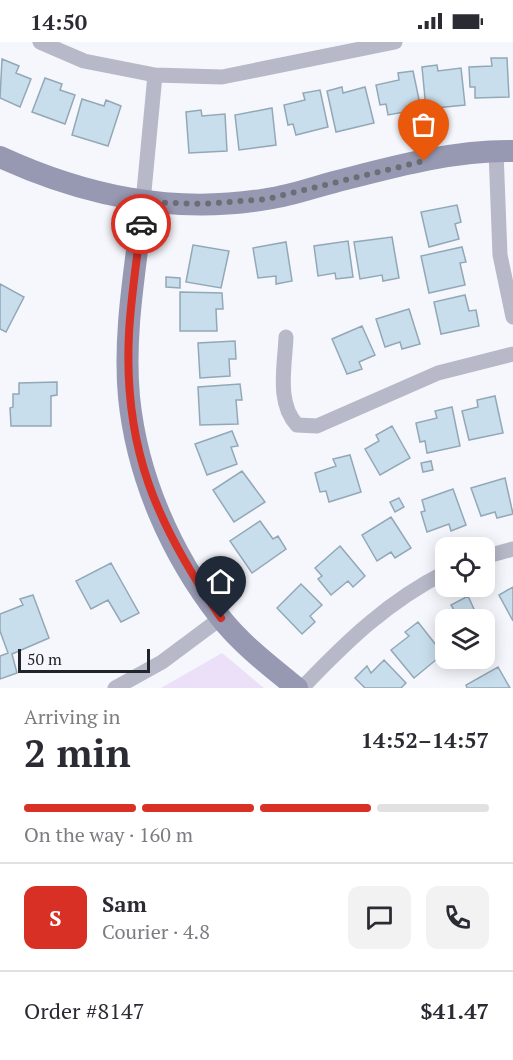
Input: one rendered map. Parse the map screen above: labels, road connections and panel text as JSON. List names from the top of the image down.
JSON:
{
  "scale_bar": "50 m",
  "page": {
    "status": "14:50",
    "scale": "50 m",
    "heading": ["2 min", "Arriving in", "14:52–14:57"],
    "panel": [
      "Sam",
      "Courier · 4.8",
      "Order #8147",
      "$41.47"
    ],
    "bar": "On the way · 160 m",
    "round": "S"
  }
}
